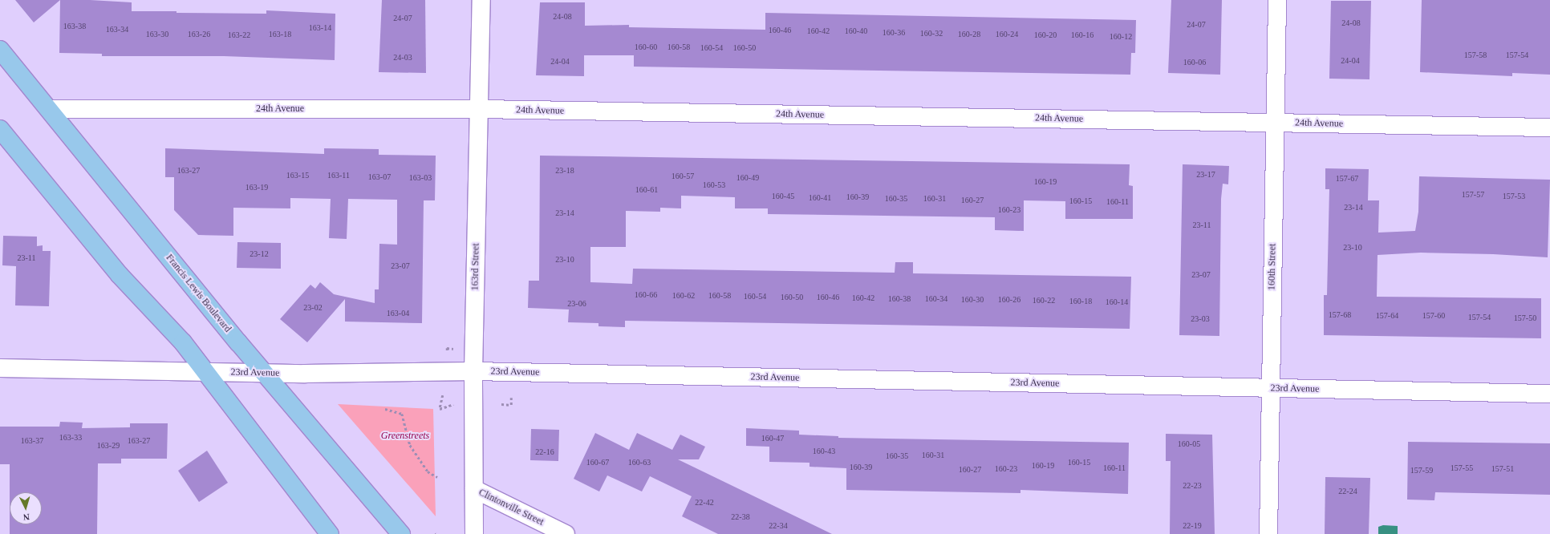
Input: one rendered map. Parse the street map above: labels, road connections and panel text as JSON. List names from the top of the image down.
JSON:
{
  "streets": {
    "main road": ["Francis Lewis Boulevard"],
    "street": [
      "24th Avenue",
      "163rd Street",
      "160th Street",
      "23rd Avenue",
      "Clintonville Street"
    ]
  },
  "crossings": [
    ["24th Avenue", "163rd Street"],
    ["24th Avenue", "160th Street"],
    ["24th Avenue", "Francis Lewis Boulevard"],
    ["163rd Street", "23rd Avenue"],
    ["163rd Street", "Clintonville Street"],
    ["160th Street", "23rd Avenue"],
    ["Francis Lewis Boulevard", "23rd Avenue"]
  ],
  "parks": ["Greenstreets"],
  "house_numbers": [
    "24-08",
    "24-07",
    "24-08",
    "24-07",
    "163-38",
    "163-14",
    "163-34",
    "160-46",
    "160-42",
    "160-40",
    "160-36",
    "160-32",
    "163-30",
    "163-26",
    "163-18",
    "160-28",
    "160-24",
    "163-22",
    "160-20",
    "160-16",
    "160-12",
    "160-60",
    "160-58",
    "160-54",
    "160-50",
    "157-58",
    "157-54",
    "24-03",
    "24-04",
    "24-04",
    "160-06",
    "163-27",
    "23-18",
    "23-17",
    "163-15",
    "163-11",
    "160-57",
    "163-07",
    "163-03",
    "160-49",
    "157-67",
    "160-19",
    "160-53",
    "163-19",
    "160-61",
    "157-57",
    "160-45",
    "157-53",
    "160-39",
    "160-41",
    "160-35",
    "160-31",
    "160-27",
    "160-15",
    "160-11",
    "23-14",
    "160-23",
    "23-14",
    "23-11",
    "23-10",
    "23-12",
    "23-11",
    "23-10",
    "23-07",
    "23-07",
    "160-66",
    "160-62",
    "160-58",
    "160-54",
    "160-50",
    "160-46",
    "160-42",
    "160-38",
    "160-34",
    "160-30",
    "160-26",
    "160-22",
    "160-18",
    "160-14",
    "23-06",
    "23-02",
    "163-04",
    "157-68",
    "157-64",
    "157-60",
    "157-54",
    "157-50",
    "23-03",
    "163-33",
    "160-47",
    "163-37",
    "163-27",
    "160-05",
    "163-29",
    "160-43",
    "22-16",
    "160-31",
    "160-35",
    "160-67",
    "160-63",
    "160-15",
    "160-19",
    "160-39",
    "160-11",
    "157-55",
    "160-23",
    "157-51",
    "160-27",
    "157-59",
    "22-23",
    "22-24",
    "22-42",
    "22-38",
    "22-34",
    "22-19"
  ],
  "north": "bottom"
}
